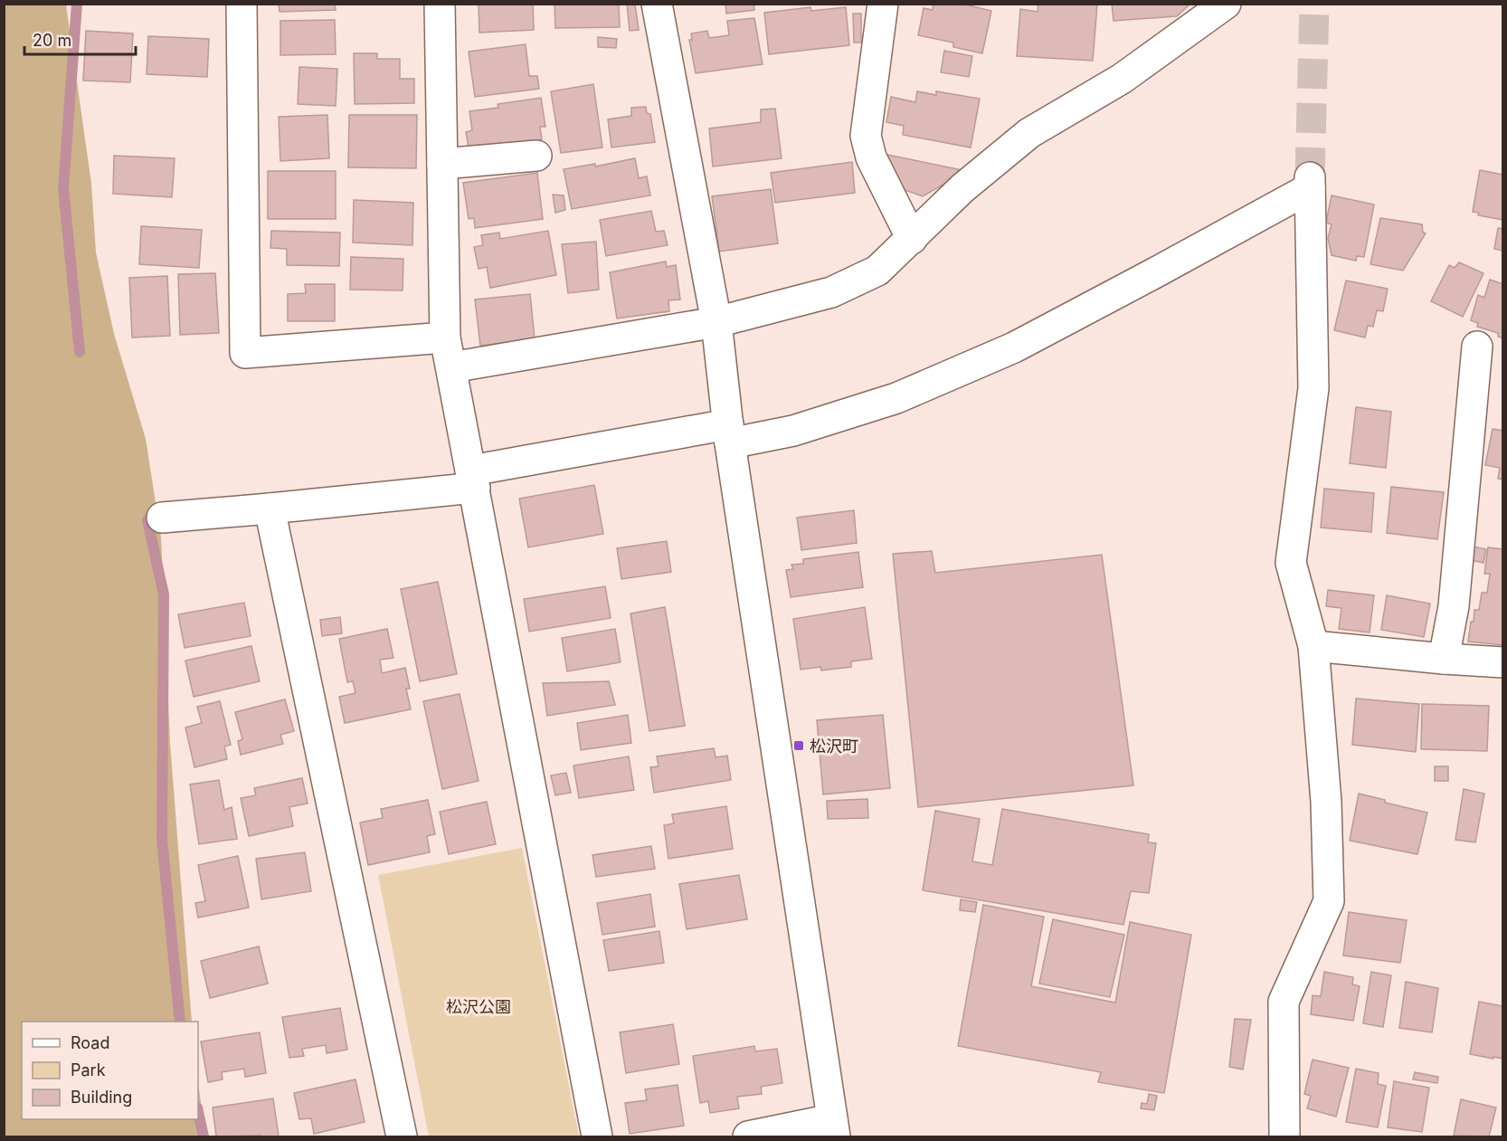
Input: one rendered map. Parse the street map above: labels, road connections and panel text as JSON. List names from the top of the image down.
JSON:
{
  "parks": ["松沢公園"],
  "places": {
    "transit": ["松沢町"]
  },
  "legend": ["Road", "Park", "Building"],
  "scale_bar": "20 m"
}
